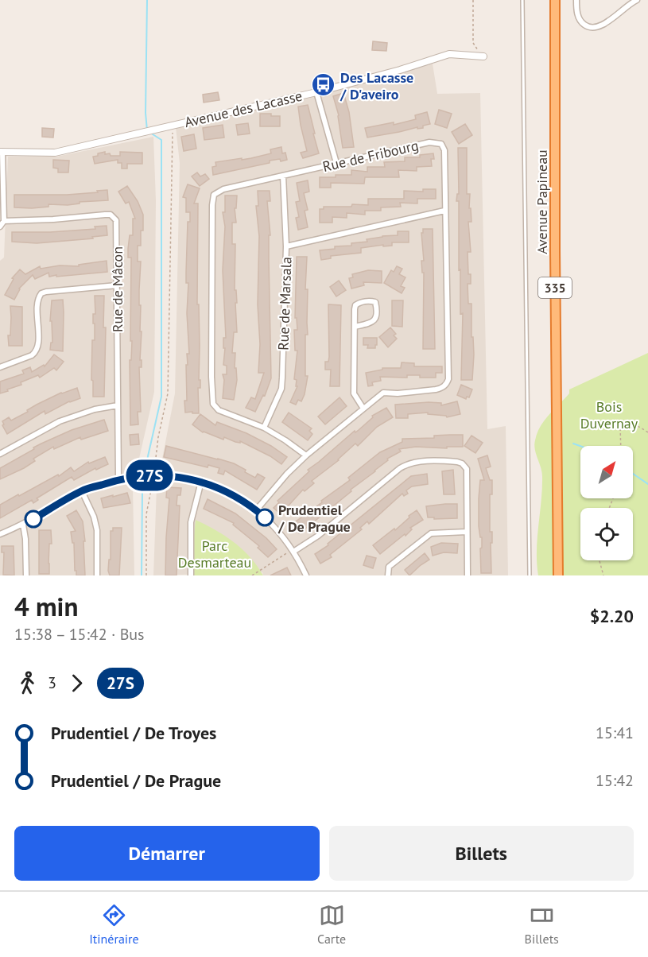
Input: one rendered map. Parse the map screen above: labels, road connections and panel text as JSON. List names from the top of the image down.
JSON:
{
  "streets": {
    "highway": ["Avenue Papineau", "335"],
    "street": [
      "Avenue des Lacasse",
      "Rue de Fribourg",
      "Rue de Mâcon",
      "Rue de Marsala"
    ]
  },
  "crossings": [
    ["Rue de Fribourg", "Rue de Marsala"]
  ],
  "parks": ["Bois Duvernay", "Parc Desmarteau"],
  "places": {
    "bus stop": ["Des Lacasse / D'aveiro"],
    "other": ["Prudentiel / De Prague"]
  },
  "lines": ["bus line 27S"],
  "north": "top right",
  "page": {
    "on_map": "27S",
    "heading": ["4 min", "15:38 – 15:42 · Bus", "$2.20"],
    "legs": ["3", "27S"],
    "list": [
      {
        "name": "Prudentiel / De Troyes",
        "value": "15:41"
      },
      {
        "name": "Prudentiel / De Prague",
        "value": "15:42"
      }
    ],
    "buttons": ["Démarrer", "Billets"],
    "tabs": ["Itinéraire", "Carte", "Billets"]
  }
}
